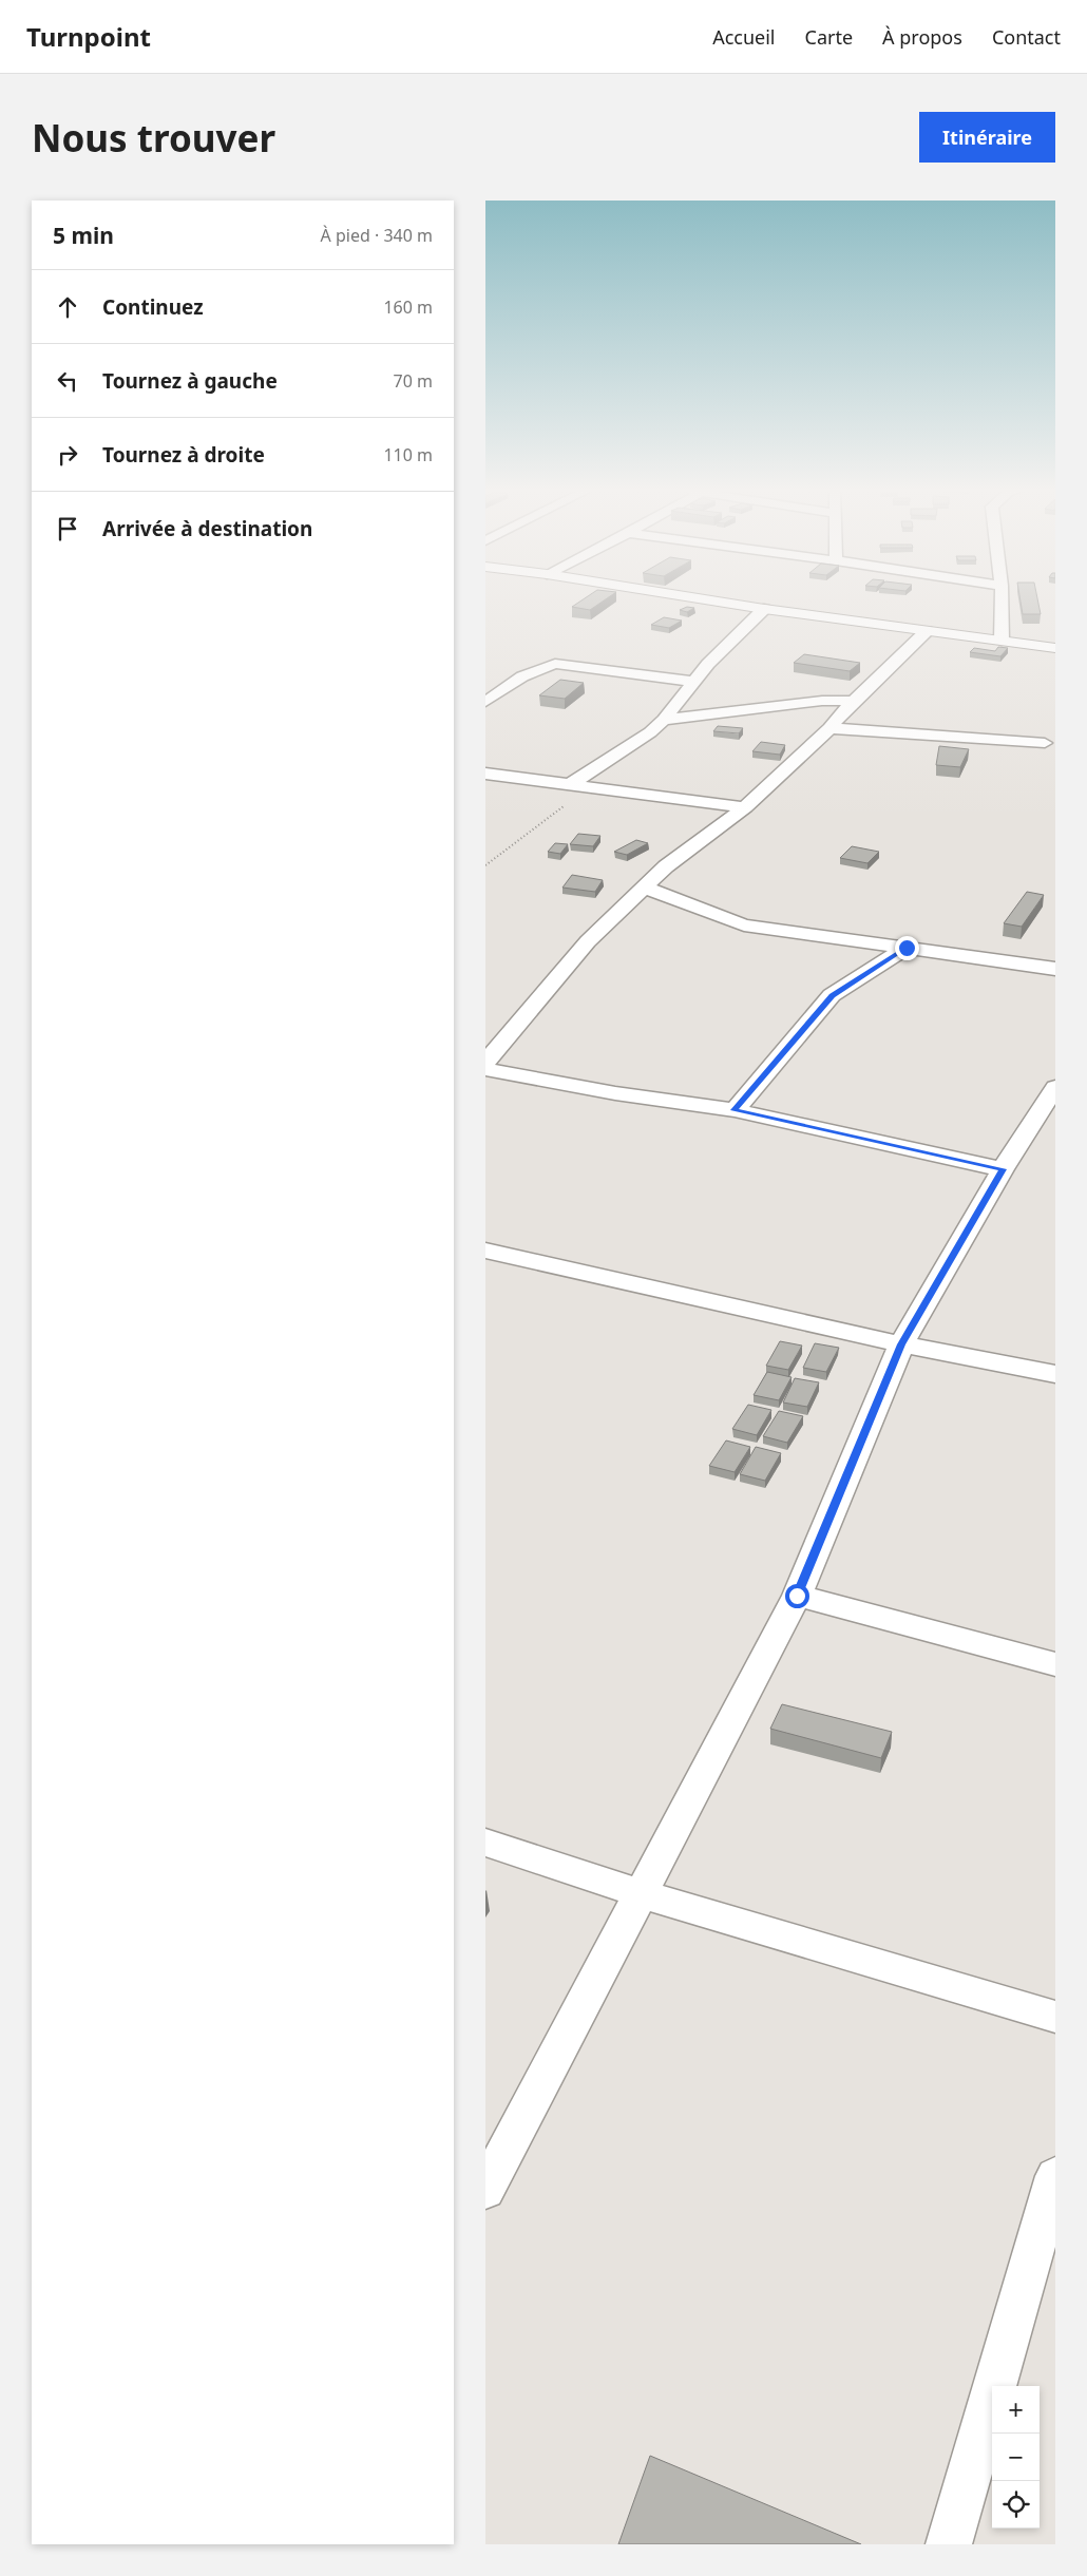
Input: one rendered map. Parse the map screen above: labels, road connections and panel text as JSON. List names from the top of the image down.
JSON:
{
  "page": {
    "header": "Turnpoint",
    "nav": [
      "Accueil",
      "Carte",
      "À propos",
      "Contact"
    ],
    "buttons": "Itinéraire",
    "title": "Nous trouver",
    "heading": ["5 min", "À pied · 340 m"],
    "list": [
      ["Continuez", "160 m"],
      ["Tournez à gauche", "70 m"],
      ["Tournez à droite", "110 m"],
      "Arrivée à destination"
    ],
    "map_buttons": ["+", "−"]
  }
}
